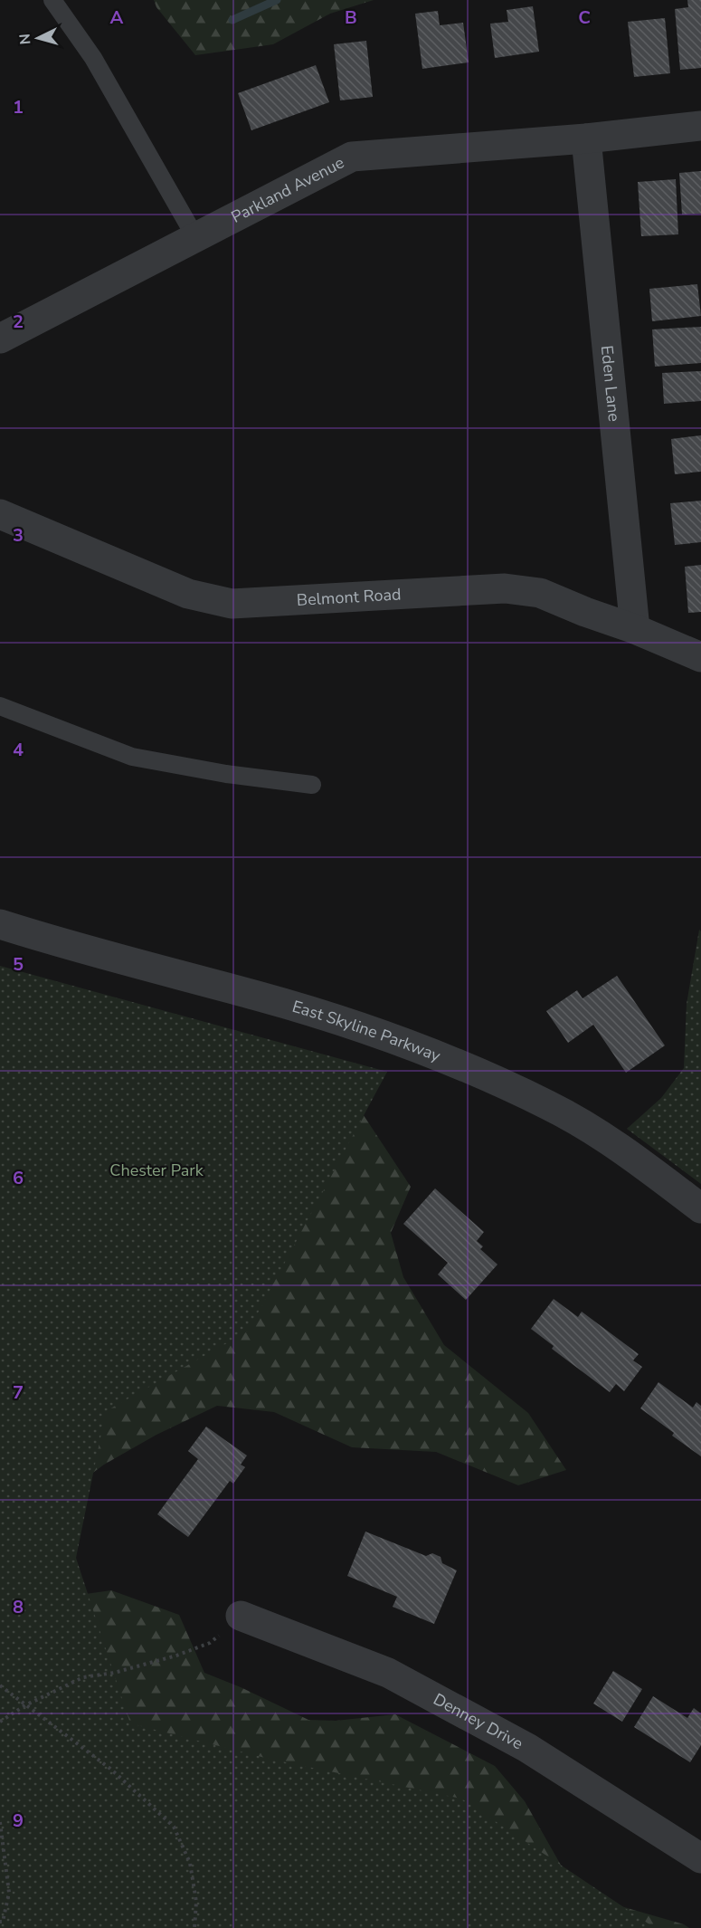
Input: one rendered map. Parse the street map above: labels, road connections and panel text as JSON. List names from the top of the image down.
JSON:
{
  "streets": {
    "street": [
      "Parkland Avenue",
      "Eden Lane",
      "Belmont Road",
      "East Skyline Parkway",
      "Denney Drive"
    ]
  },
  "crossings": [
    ["Parkland Avenue", "Eden Lane"],
    ["Eden Lane", "Belmont Road"]
  ],
  "parks": ["Chester Park"],
  "north": "left",
  "grid": {
    "columns": ["A", "B", "C"],
    "rows": [
      "1",
      "2",
      "3",
      "4",
      "5",
      "6",
      "7",
      "8",
      "9"
    ]
  }
}
